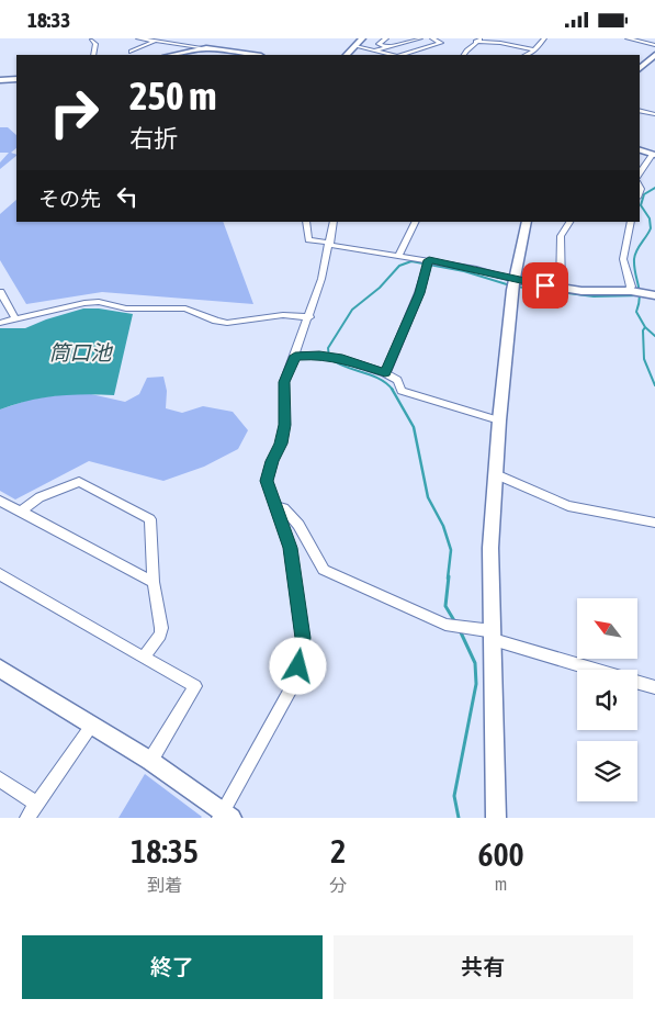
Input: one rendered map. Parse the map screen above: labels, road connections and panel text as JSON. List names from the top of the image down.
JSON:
{
  "water": ["筒口池"],
  "north": "top left",
  "page": {
    "status": "18:33",
    "turn": ["250 m", "右折"],
    "then": "その先",
    "eta": [
      "18:35",
      "到着",
      "2",
      "分",
      "600",
      "m"
    ],
    "buttons": ["終了", "共有"]
  }
}
